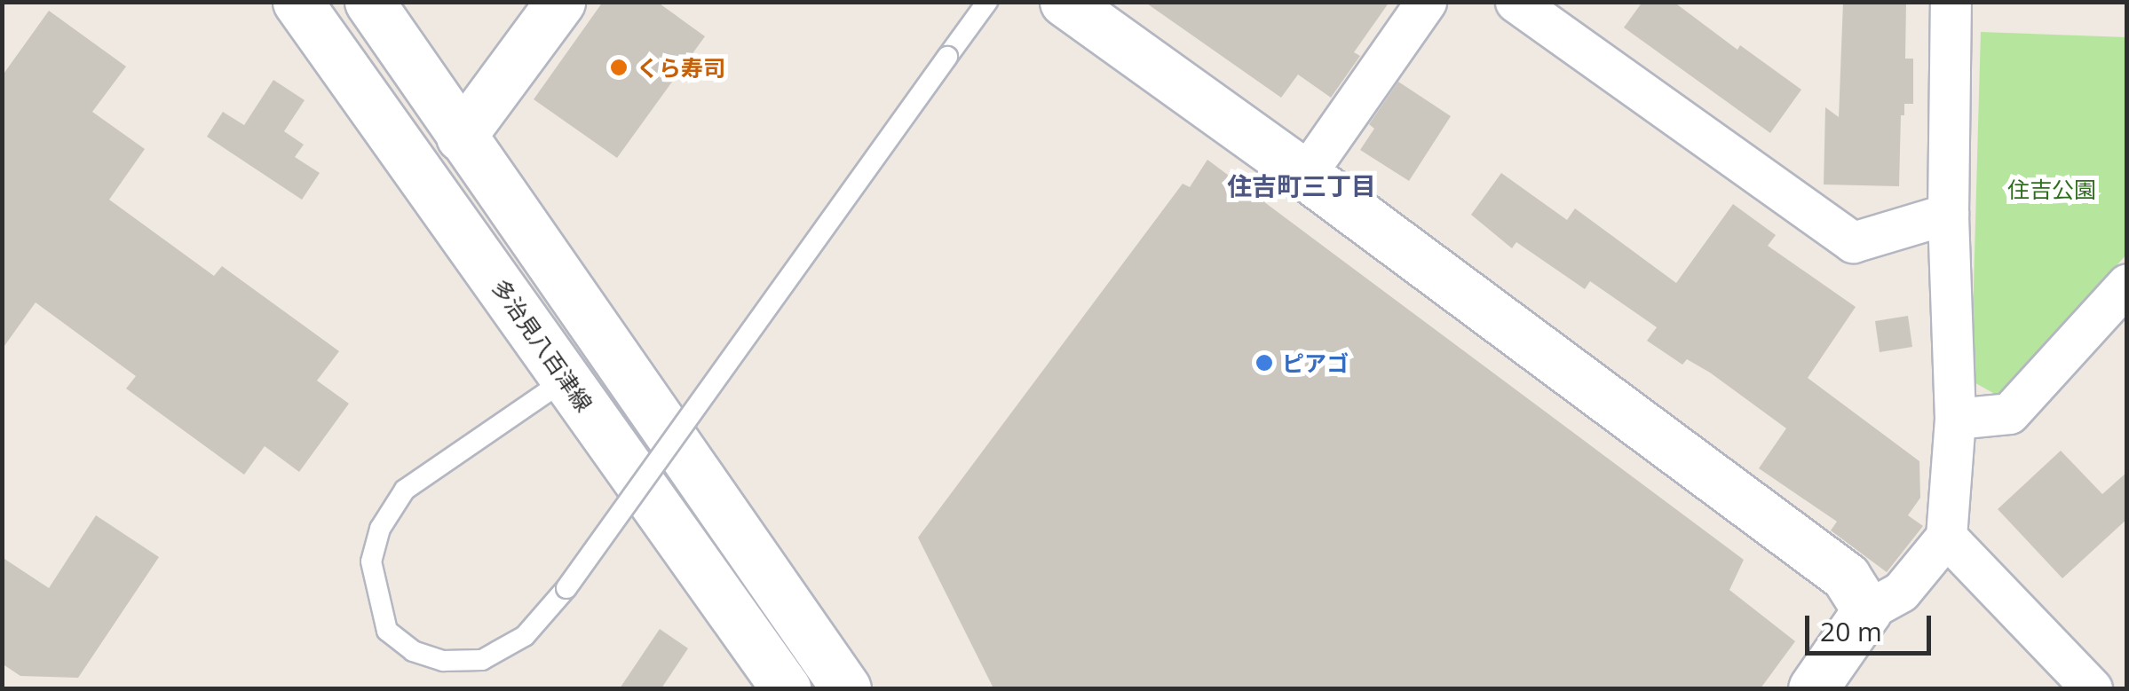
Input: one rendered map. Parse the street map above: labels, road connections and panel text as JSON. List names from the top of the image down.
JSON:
{
  "streets": {
    "main road": ["多治見八百津線"]
  },
  "districts": ["住吉町三丁目"],
  "parks": ["住吉公園"],
  "places": ["くら寿司", "ピアゴ"],
  "scale_bar": "20 m"
}
